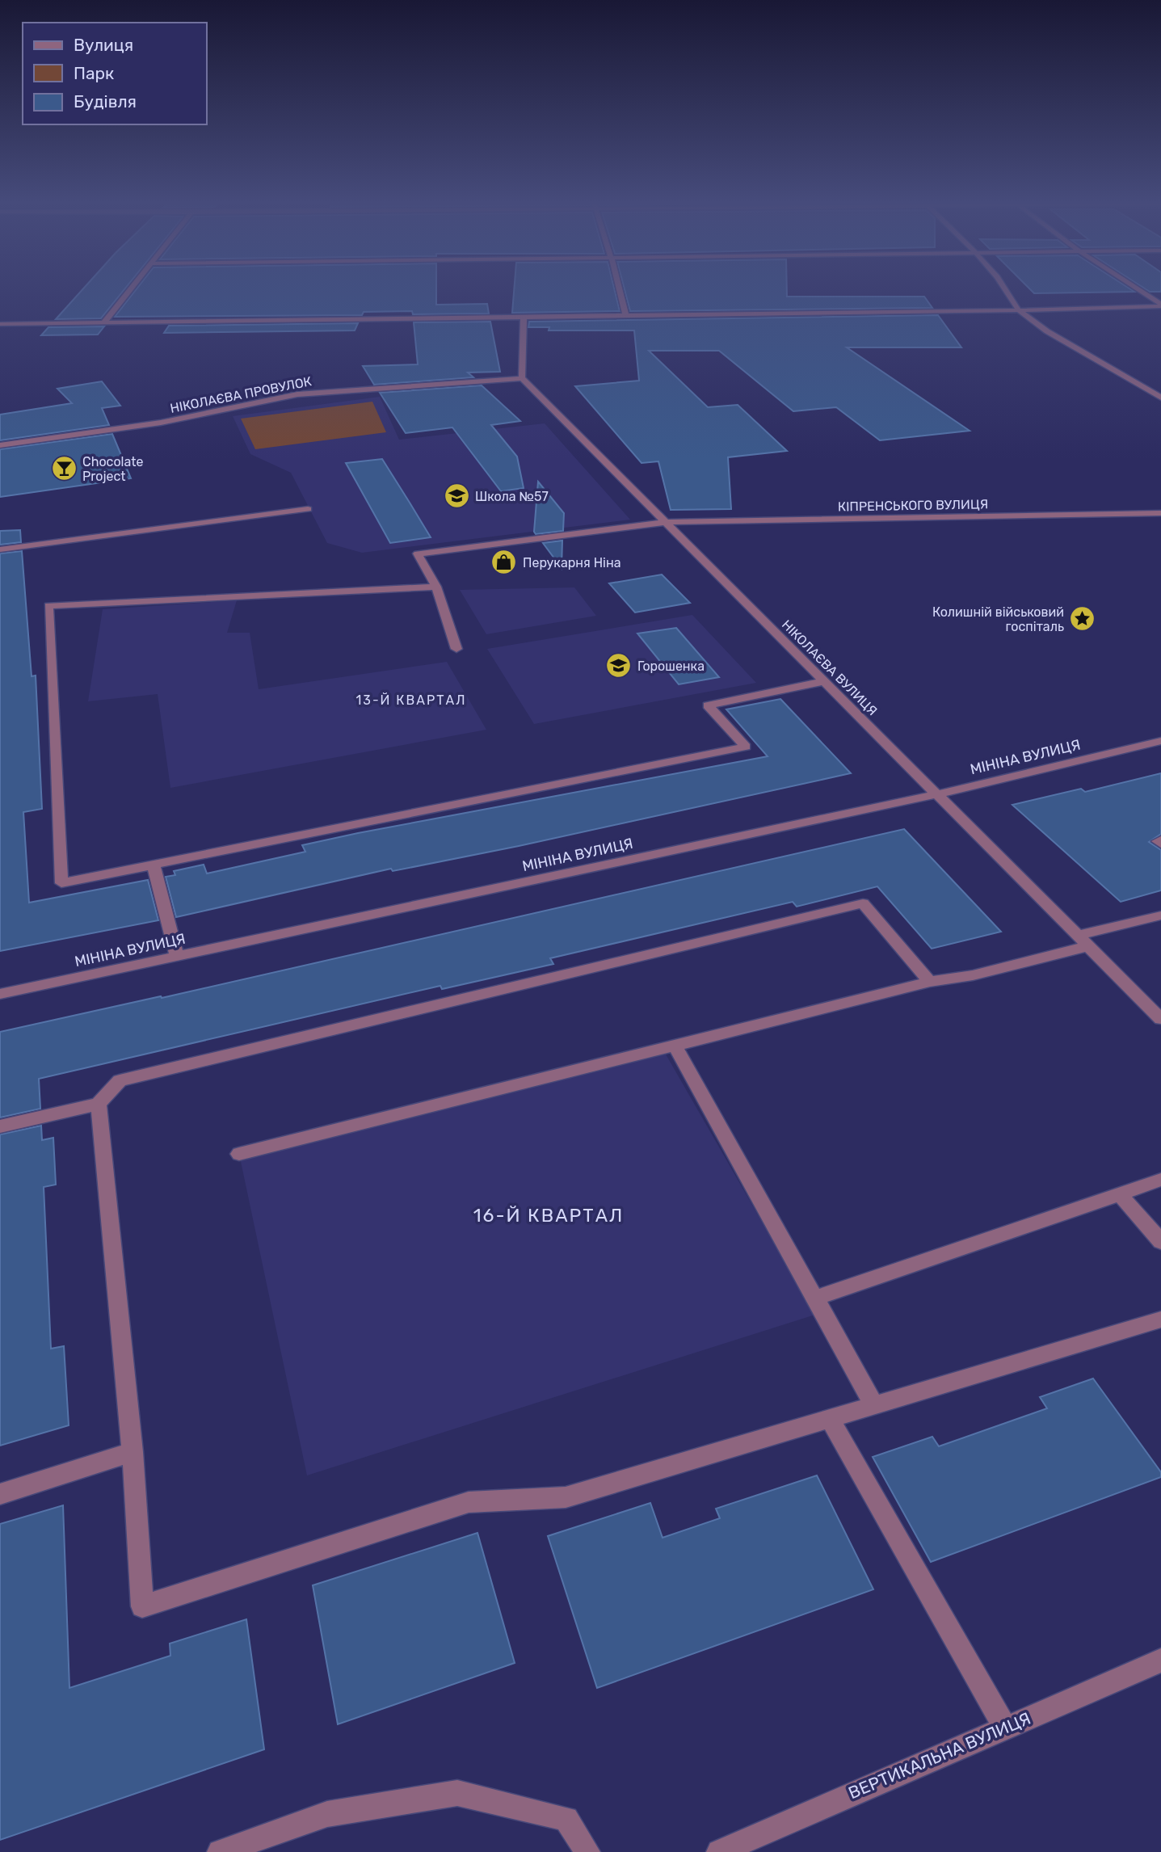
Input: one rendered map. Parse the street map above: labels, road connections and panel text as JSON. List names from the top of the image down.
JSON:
{
  "streets": {
    "street": [
      "НІКОЛАЄВА ПРОВУЛОК",
      "КІПРЕНСЬКОГО ВУЛИЦЯ",
      "НІКОЛАЄВА ВУЛИЦЯ",
      "МІНІНА ВУЛИЦЯ",
      "ВЕРТИКАЛЬНА ВУЛИЦЯ"
    ]
  },
  "crossings": [
    ["НІКОЛАЄВА ПРОВУЛОК", "НІКОЛАЄВА ВУЛИЦЯ"],
    ["КІПРЕНСЬКОГО ВУЛИЦЯ", "НІКОЛАЄВА ВУЛИЦЯ"],
    ["НІКОЛАЄВА ВУЛИЦЯ", "МІНІНА ВУЛИЦЯ"]
  ],
  "districts": ["13-Й КВАРТАЛ", "16-Й КВАРТАЛ"],
  "places": {
    "bar": ["Chocolate Project"],
    "school or university": ["Школа №57", "Горошенка"],
    "shop": ["Перукарня Ніна"],
    "place": ["Колишній військовий госпіталь"]
  },
  "legend": ["Вулиця", "Парк", "Будівля"]
}
